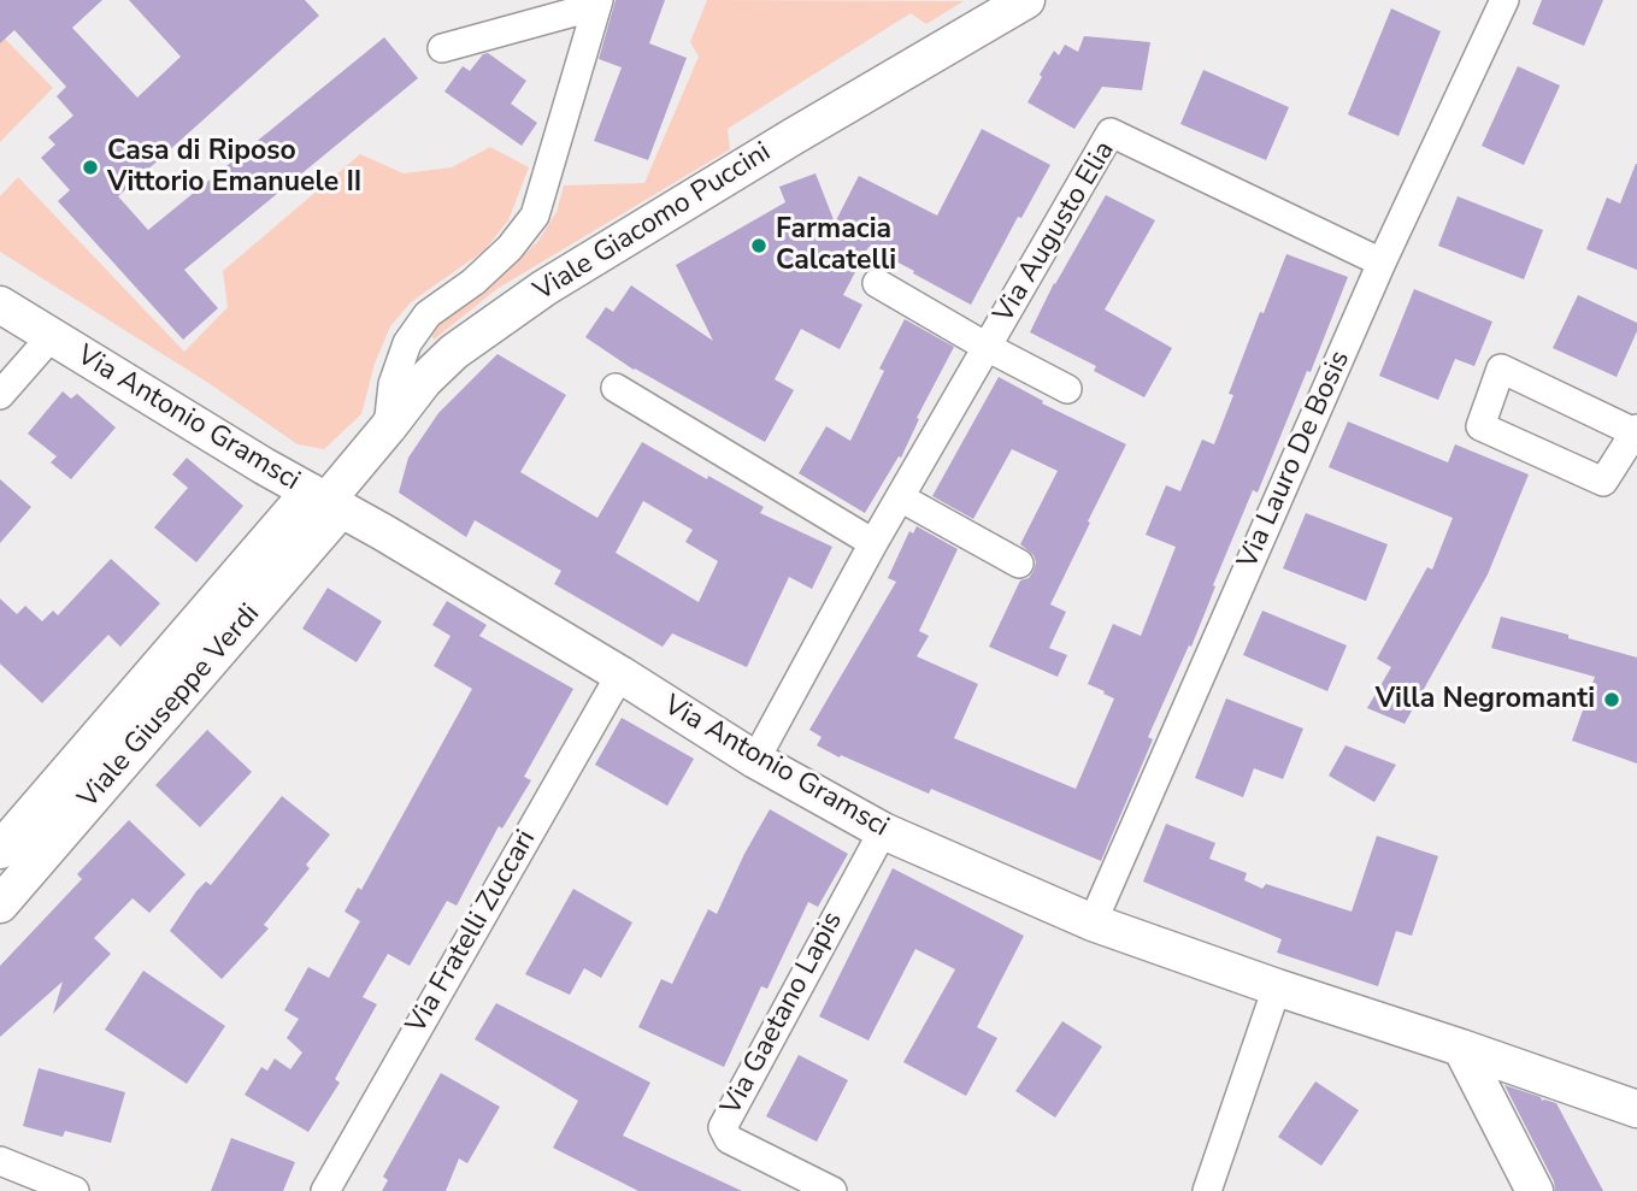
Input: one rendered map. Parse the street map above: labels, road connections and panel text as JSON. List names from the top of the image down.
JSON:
{
  "streets": {
    "street": [
      "Viale Giacomo Puccini",
      "Via Augusto Elia",
      "Via Antonio Gramsci",
      "Via Lauro De Bosis",
      "Viale Giuseppe Verdi",
      "Via Fratelli Zuccari",
      "Via Gaetano Lapis"
    ]
  },
  "crossings": [
    ["Viale Giacomo Puccini", "Via Antonio Gramsci"],
    ["Viale Giacomo Puccini", "Viale Giuseppe Verdi"],
    ["Via Augusto Elia", "Via Antonio Gramsci"],
    ["Via Augusto Elia", "Via Lauro De Bosis"],
    ["Via Antonio Gramsci", "Via Lauro De Bosis"],
    ["Via Antonio Gramsci", "Viale Giuseppe Verdi"],
    ["Via Antonio Gramsci", "Via Fratelli Zuccari"],
    ["Via Antonio Gramsci", "Via Gaetano Lapis"]
  ],
  "places": ["Casa di Riposo Vittorio Emanuele II", "Farmacia Calcatelli", "Villa Negromanti"]
}
